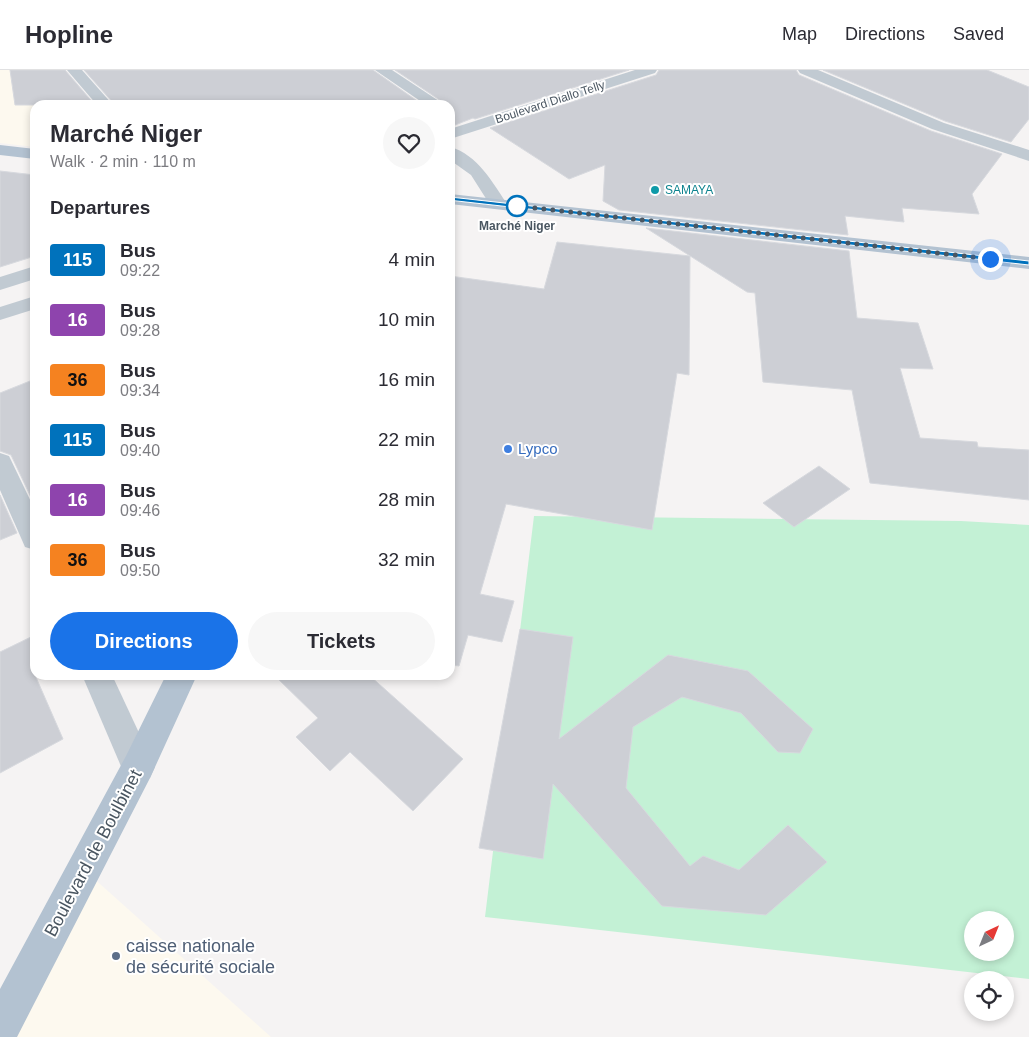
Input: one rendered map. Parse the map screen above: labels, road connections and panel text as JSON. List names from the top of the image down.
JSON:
{
  "streets": {
    "main road": ["Boulevard de Boulbinet"],
    "street": ["Boulevard Diallo Telly"]
  },
  "places": [
    "SAMAYA",
    "Marché Niger",
    "Lypco",
    "caisse nationale de sécurité sociale"
  ],
  "lines": ["bus line 115"],
  "north": "top right",
  "page": {
    "header": "Hopline",
    "nav": ["Map", "Directions", "Saved"],
    "heading": [
      ["Marché Niger", "Walk · 2 min · 110 m"],
      "Departures"
    ],
    "list": [
      {
        "mark": "115",
        "name": "Bus",
        "note": "09:22",
        "value": "4 min"
      },
      {
        "mark": "16",
        "name": "Bus",
        "note": "09:28",
        "value": "10 min"
      },
      {
        "mark": "36",
        "name": "Bus",
        "note": "09:34",
        "value": "16 min"
      },
      {
        "mark": "115",
        "name": "Bus",
        "note": "09:40",
        "value": "22 min"
      },
      {
        "mark": "16",
        "name": "Bus",
        "note": "09:46",
        "value": "28 min"
      },
      {
        "mark": "36",
        "name": "Bus",
        "note": "09:50",
        "value": "32 min"
      }
    ],
    "buttons": ["Directions", "Tickets"]
  }
}
